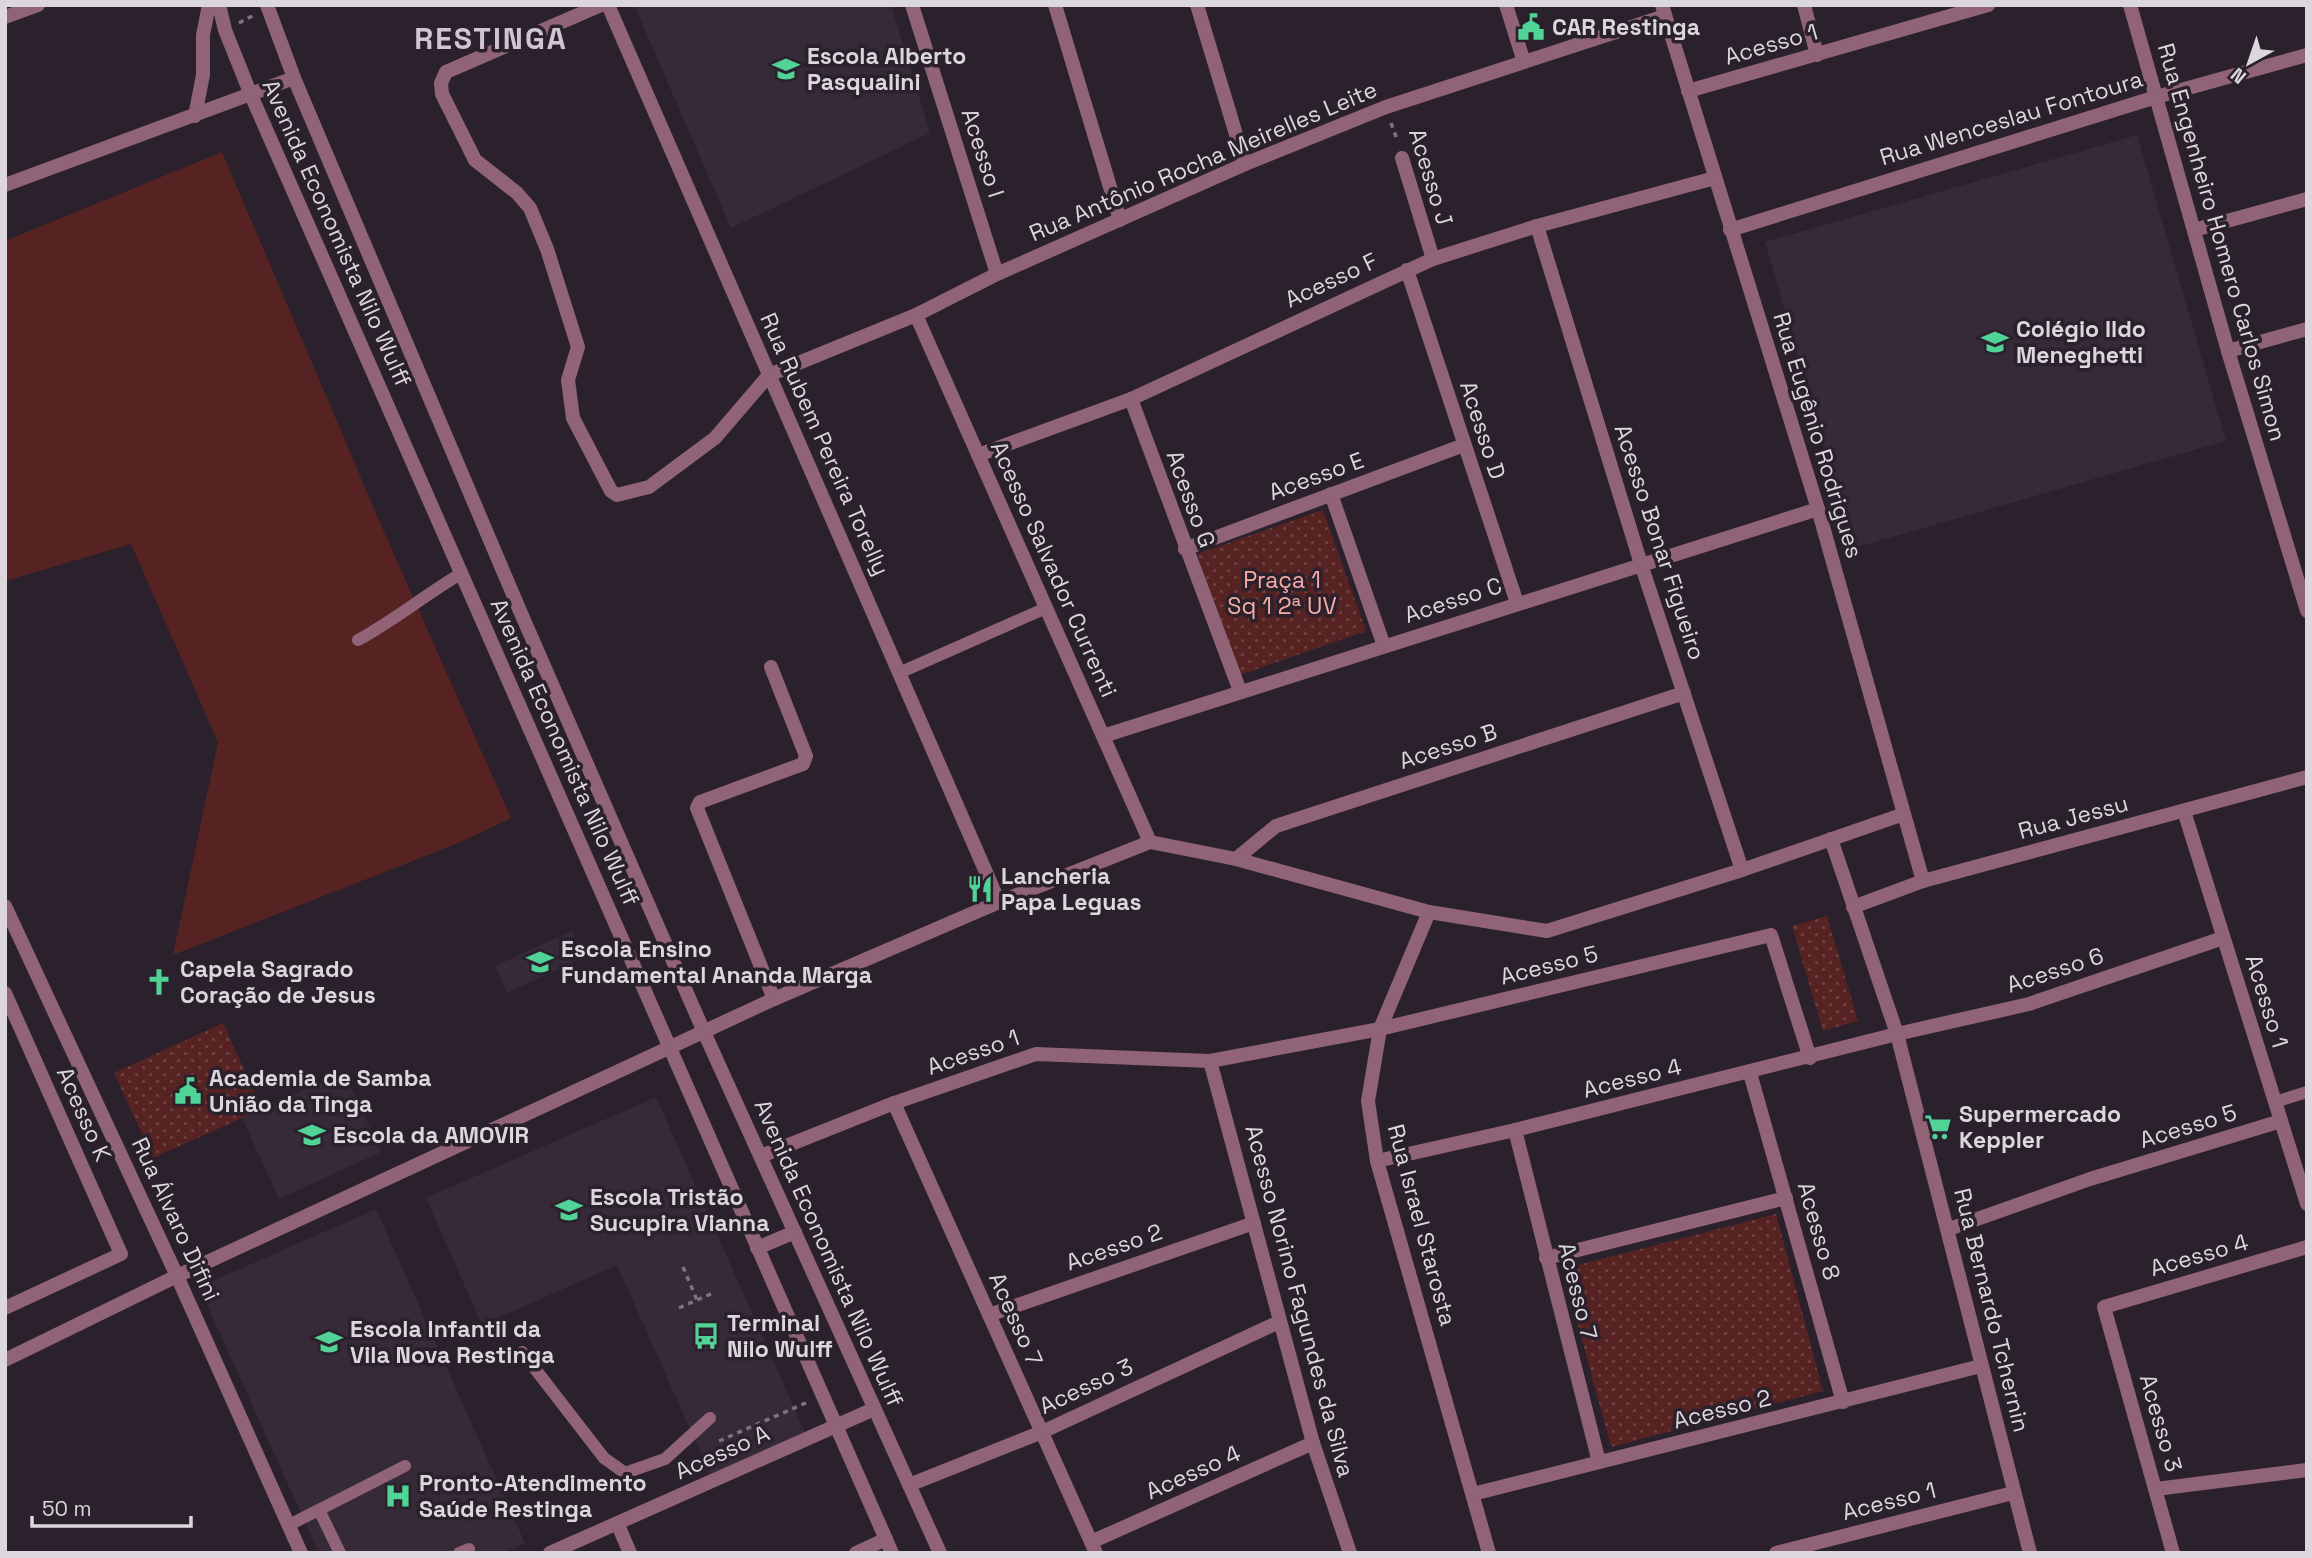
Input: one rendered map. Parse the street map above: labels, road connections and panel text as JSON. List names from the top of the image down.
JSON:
{
  "streets": {
    "street": [
      "Acesso 1",
      "Rua Wenceslau Fontoura",
      "Acesso I",
      "Rua Antônio Rocha Meirelles Leite",
      "Acesso J",
      "Avenida Economista Nilo Wulff",
      "Rua Engenheiro Homero Carlos Simon",
      "Acesso F",
      "Acesso D",
      "Rua Eugênio Rodrigues",
      "Rua Rubem Pereira Torelly",
      "Acesso E",
      "Acesso G",
      "Acesso Bonar Figueiro",
      "Acesso Salvador Currenti",
      "Acesso C",
      "Acesso B",
      "Rua Jessu",
      "Acesso 5",
      "Acesso 6",
      "Acesso 4",
      "Acesso K",
      "Rua Álvaro Difini",
      "Rua Israel Starosta",
      "Acesso 8",
      "Acesso 2",
      "Acesso 7",
      "Acesso Norino Fagundes da Silva",
      "Rua Bernardo Tchernin",
      "Acesso 3",
      "Acesso A"
    ]
  },
  "crossings": [
    ["Acesso 1", "Avenida Economista Nilo Wulff"],
    ["Acesso 1", "Rua Eugênio Rodrigues"],
    ["Acesso 1", "Rua Jessu"],
    ["Acesso 1", "Acesso 5"],
    ["Acesso 1", "Acesso 6"],
    ["Acesso 1", "Acesso 7"],
    ["Acesso 1", "Acesso Norino Fagundes da Silva"],
    ["Acesso 1", "Rua Bernardo Tchernin"],
    ["Rua Wenceslau Fontoura", "Rua Engenheiro Homero Carlos Simon"],
    ["Rua Wenceslau Fontoura", "Rua Eugênio Rodrigues"],
    ["Acesso I", "Rua Antônio Rocha Meirelles Leite"],
    ["Rua Antônio Rocha Meirelles Leite", "Acesso J"],
    ["Rua Antônio Rocha Meirelles Leite", "Rua Eugênio Rodrigues"],
    ["Rua Antônio Rocha Meirelles Leite", "Rua Rubem Pereira Torelly"],
    ["Rua Antônio Rocha Meirelles Leite", "Acesso Salvador Currenti"],
    ["Acesso J", "Acesso F"],
    ["Avenida Economista Nilo Wulff", "Acesso 3"],
    ["Avenida Economista Nilo Wulff", "Acesso A"],
    ["Acesso F", "Acesso D"],
    ["Acesso F", "Rua Eugênio Rodrigues"],
    ["Acesso F", "Acesso G"],
    ["Acesso F", "Acesso Bonar Figueiro"],
    ["Acesso F", "Acesso Salvador Currenti"],
    ["Acesso D", "Acesso E"],
    ["Acesso D", "Acesso C"],
    ["Rua Eugênio Rodrigues", "Acesso C"],
    ["Rua Eugênio Rodrigues", "Rua Jessu"],
    ["Acesso E", "Acesso G"],
    ["Acesso G", "Acesso C"],
    ["Acesso Bonar Figueiro", "Acesso C"],
    ["Acesso Bonar Figueiro", "Acesso B"],
    ["Acesso Salvador Currenti", "Acesso C"],
    ["Rua Jessu", "Rua Bernardo Tchernin"],
    ["Acesso 5", "Acesso 4"],
    ["Acesso 5", "Rua Israel Starosta"],
    ["Acesso 5", "Acesso Norino Fagundes da Silva"],
    ["Acesso 5", "Rua Bernardo Tchernin"],
    ["Acesso 6", "Acesso 4"],
    ["Acesso 6", "Rua Bernardo Tchernin"],
    ["Acesso 4", "Rua Israel Starosta"],
    ["Acesso 4", "Acesso 8"],
    ["Acesso 4", "Acesso 7"],
    ["Acesso 4", "Acesso Norino Fagundes da Silva"],
    ["Acesso 4", "Rua Bernardo Tchernin"],
    ["Acesso 4", "Acesso 3"],
    ["Rua Israel Starosta", "Acesso 2"],
    ["Acesso 8", "Acesso 2"],
    ["Acesso 2", "Acesso 7"],
    ["Acesso 2", "Acesso Norino Fagundes da Silva"],
    ["Acesso 2", "Rua Bernardo Tchernin"],
    ["Acesso 7", "Acesso 3"],
    ["Acesso Norino Fagundes da Silva", "Acesso 3"]
  ],
  "districts": ["RESTINGA"],
  "parks": ["Praça 1 Sq 1 2ª UV"],
  "places": {
    "public building": ["CAR Restinga", "Academia de Samba União da Tinga"],
    "school or university": [
      "Escola Alberto Pasqualini",
      "Colégio Ildo Meneghetti",
      "Escola Ensino Fundamental Ananda Marga",
      "Escola da AMOVIR",
      "Escola Tristão Sucupira Vianna",
      "Escola Infantil da Vila Nova Restinga"
    ],
    "restaurant": ["Lancheria Papa Leguas"],
    "church": ["Capela Sagrado Coração de Jesus"],
    "supermarket": ["Supermercado Keppler"],
    "bus stop": ["Terminal Nilo Wulff"],
    "hospital": ["Pronto-Atendimento Saúde Restinga"]
  },
  "scale_bar": "50 m",
  "north": "bottom left"
}
